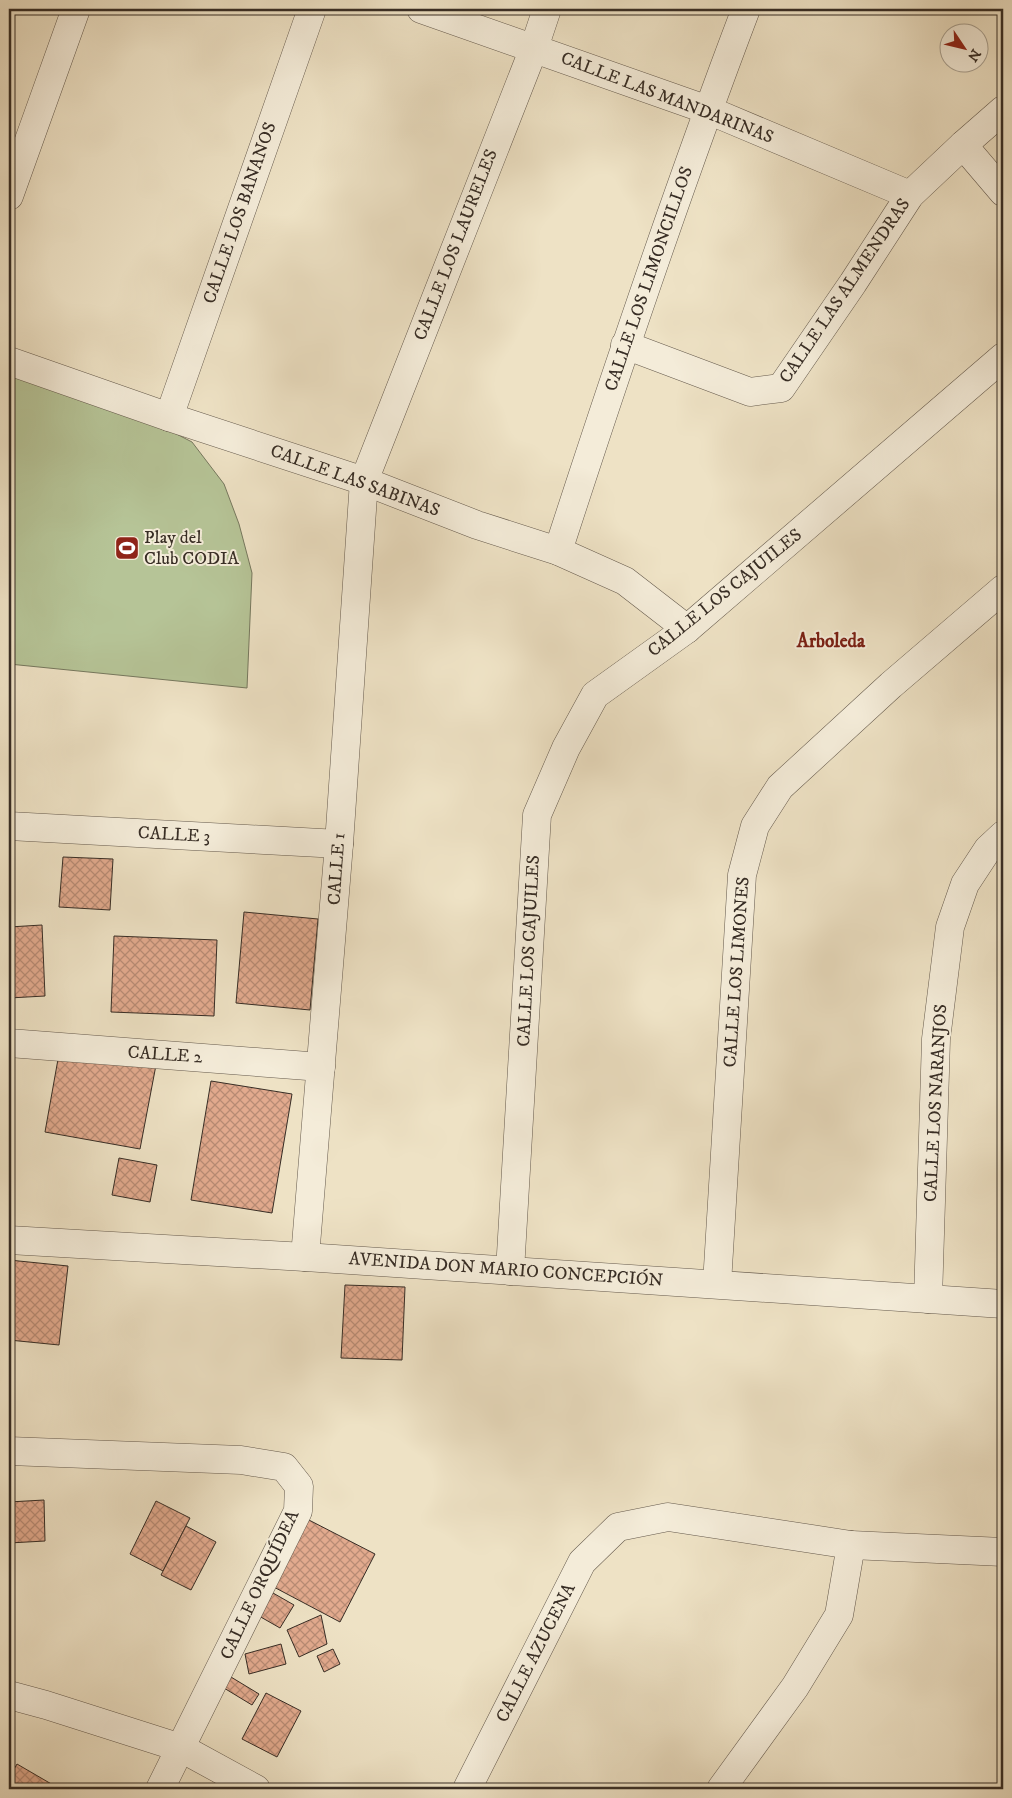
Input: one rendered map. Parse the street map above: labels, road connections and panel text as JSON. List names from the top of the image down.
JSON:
{
  "streets": {
    "street": [
      "CALLE LAS MANDARINAS",
      "CALLE LOS BANANOS",
      "CALLE LOS LAURELES",
      "CALLE LOS LIMONCILLOS",
      "CALLE LAS ALMENDRAS",
      "CALLE LAS SABINAS",
      "CALLE LOS CAJUILES",
      "CALLE 3",
      "CALLE 1",
      "CALLE LOS LIMONES",
      "CALLE 2",
      "CALLE LOS NARANJOS",
      "AVENIDA DON MARIO CONCEPCIÓN",
      "CALLE ORQUÍDEA",
      "CALLE AZUCENA"
    ]
  },
  "crossings": [
    ["CALLE LAS MANDARINAS", "CALLE LOS LAURELES"],
    ["CALLE LAS MANDARINAS", "CALLE LOS LIMONCILLOS"],
    ["CALLE LAS MANDARINAS", "CALLE LAS ALMENDRAS"],
    ["CALLE LOS BANANOS", "CALLE LAS SABINAS"],
    ["CALLE LOS LAURELES", "CALLE LAS SABINAS"],
    ["CALLE LOS LAURELES", "CALLE 1"],
    ["CALLE LOS LIMONCILLOS", "CALLE LAS ALMENDRAS"],
    ["CALLE LOS LIMONCILLOS", "CALLE LAS SABINAS"],
    ["CALLE LAS SABINAS", "CALLE LOS CAJUILES"],
    ["CALLE LAS SABINAS", "CALLE 1"],
    ["CALLE LOS CAJUILES", "AVENIDA DON MARIO CONCEPCIÓN"],
    ["CALLE 3", "CALLE 1"],
    ["CALLE 1", "CALLE 2"],
    ["CALLE 1", "AVENIDA DON MARIO CONCEPCIÓN"],
    ["CALLE LOS LIMONES", "AVENIDA DON MARIO CONCEPCIÓN"],
    ["CALLE LOS NARANJOS", "AVENIDA DON MARIO CONCEPCIÓN"]
  ],
  "districts": ["Arboleda"],
  "places": {
    "sports": ["Play del Club CODIA"]
  },
  "north": "bottom right"
}
